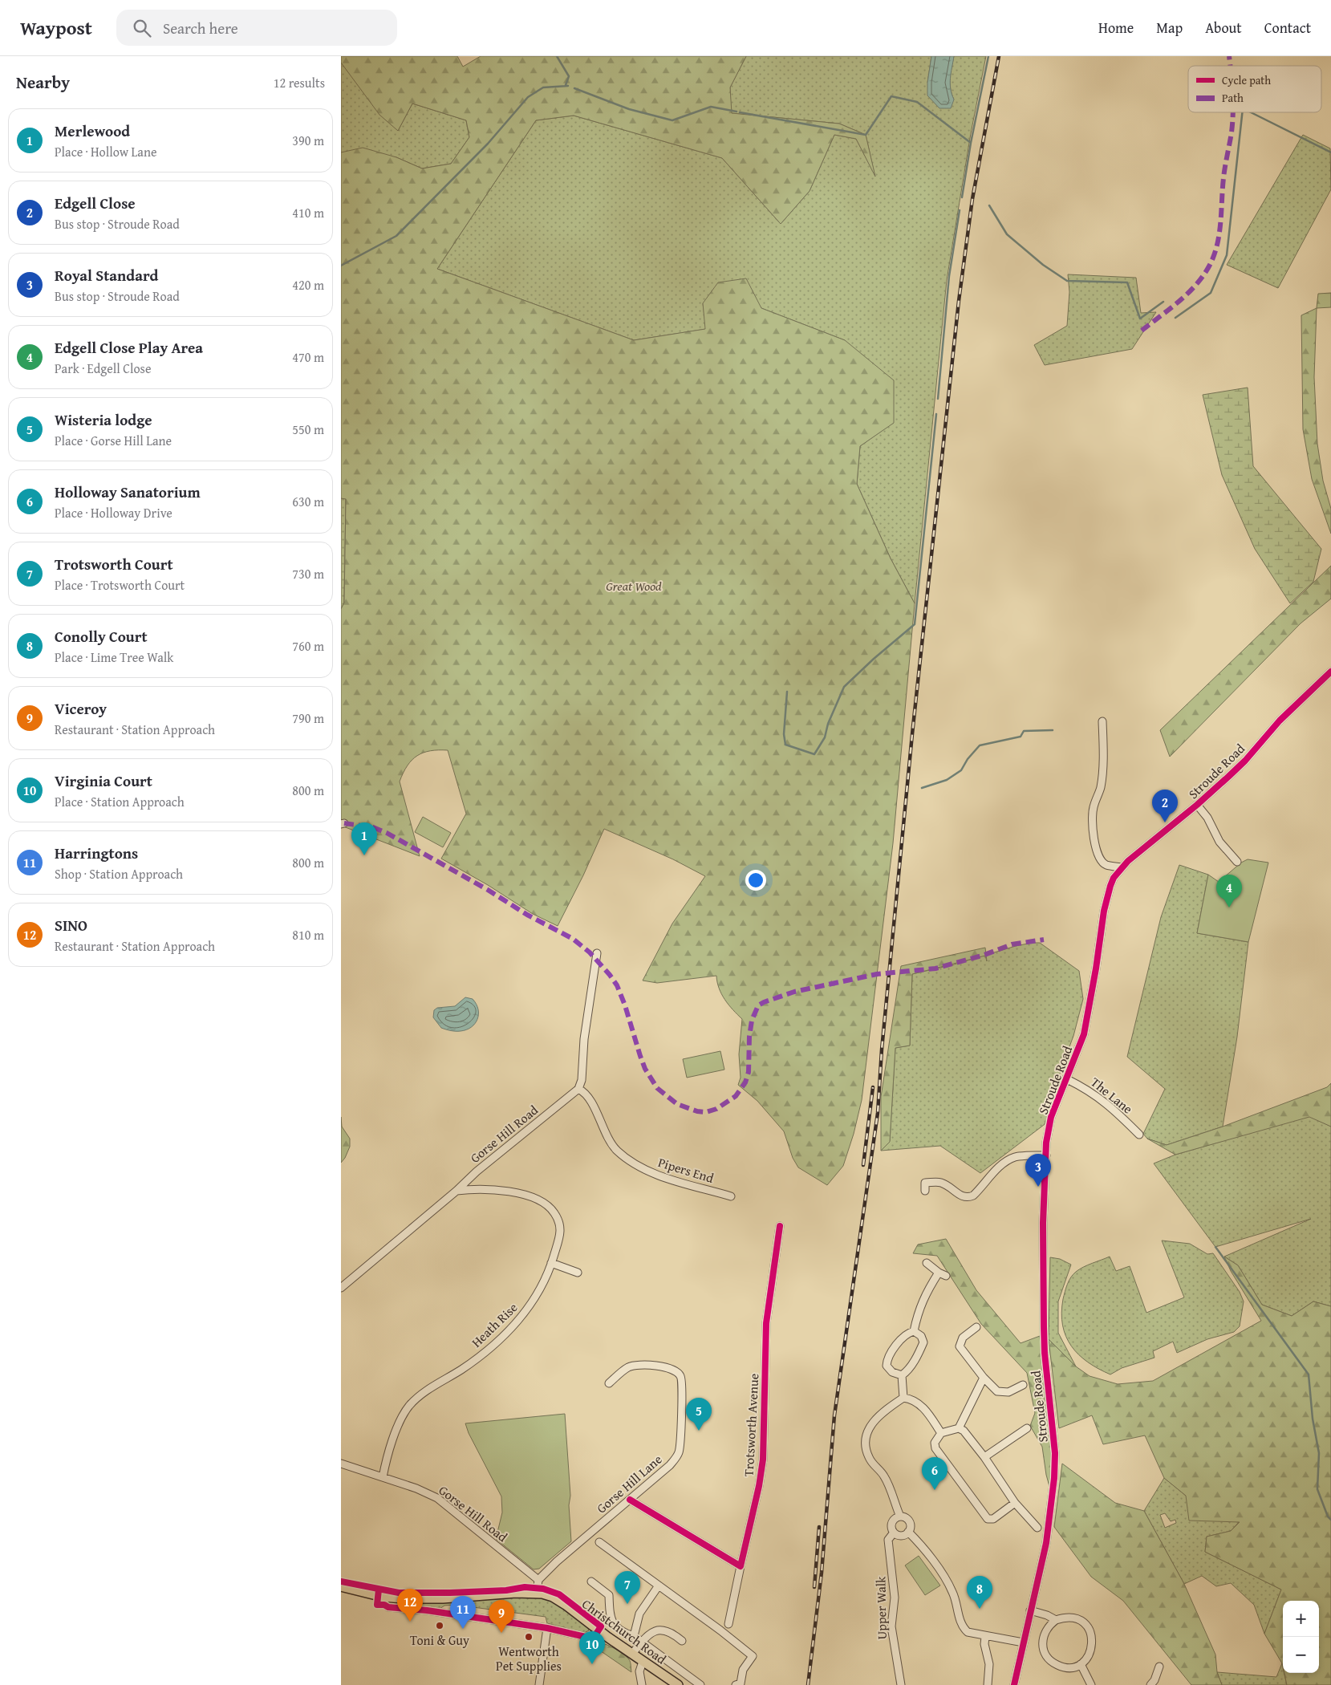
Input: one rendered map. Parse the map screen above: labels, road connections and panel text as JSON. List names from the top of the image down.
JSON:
{
  "streets": {
    "main road": ["Christchurch Road"],
    "street": [
      "Stroude Road",
      "The Lane",
      "Gorse Hill Road",
      "Pipers End",
      "Heath Rise",
      "Trotsworth Avenue",
      "Gorse Hill Lane",
      "Upper Walk"
    ]
  },
  "crossings": [
    ["Stroude Road", "The Lane"],
    ["Gorse Hill Road", "Pipers End"],
    ["Gorse Hill Road", "Heath Rise"],
    ["Gorse Hill Road", "Gorse Hill Lane"]
  ],
  "parks": ["Great Wood"],
  "places": ["Toni & Guy", "Wentworth Pet Supplies"],
  "legend": ["Cycle path", "Path"],
  "page": {
    "header": "Waypost",
    "search": "Search here",
    "nav": [
      "Home",
      "Map",
      "About",
      "Contact"
    ],
    "heading": ["Nearby", "12 results"],
    "list": [
      {
        "mark": "1",
        "name": "Merlewood",
        "note": "Place · Hollow Lane",
        "value": "390 m"
      },
      {
        "mark": "2",
        "name": "Edgell Close",
        "note": "Bus stop · Stroude Road",
        "value": "410 m"
      },
      {
        "mark": "3",
        "name": "Royal Standard",
        "note": "Bus stop · Stroude Road",
        "value": "420 m"
      },
      {
        "mark": "4",
        "name": "Edgell Close Play Area",
        "note": "Park · Edgell Close",
        "value": "470 m"
      },
      {
        "mark": "5",
        "name": "Wisteria lodge",
        "note": "Place · Gorse Hill Lane",
        "value": "550 m"
      },
      {
        "mark": "6",
        "name": "Holloway Sanatorium",
        "note": "Place · Holloway Drive",
        "value": "630 m"
      },
      {
        "mark": "7",
        "name": "Trotsworth Court",
        "note": "Place · Trotsworth Court",
        "value": "730 m"
      },
      {
        "mark": "8",
        "name": "Conolly Court",
        "note": "Place · Lime Tree Walk",
        "value": "760 m"
      },
      {
        "mark": "9",
        "name": "Viceroy",
        "note": "Restaurant · Station Approach",
        "value": "790 m"
      },
      {
        "mark": "10",
        "name": "Virginia Court",
        "note": "Place · Station Approach",
        "value": "800 m"
      },
      {
        "mark": "11",
        "name": "Harringtons",
        "note": "Shop · Station Approach",
        "value": "800 m"
      },
      {
        "mark": "12",
        "name": "SINO",
        "note": "Restaurant · Station Approach",
        "value": "810 m"
      }
    ],
    "pins": [
      "2",
      "1",
      "4",
      "3",
      "5",
      "6",
      "7",
      "8",
      "12",
      "11",
      "9",
      "10"
    ],
    "map_buttons": ["+", "−"]
  }
}
